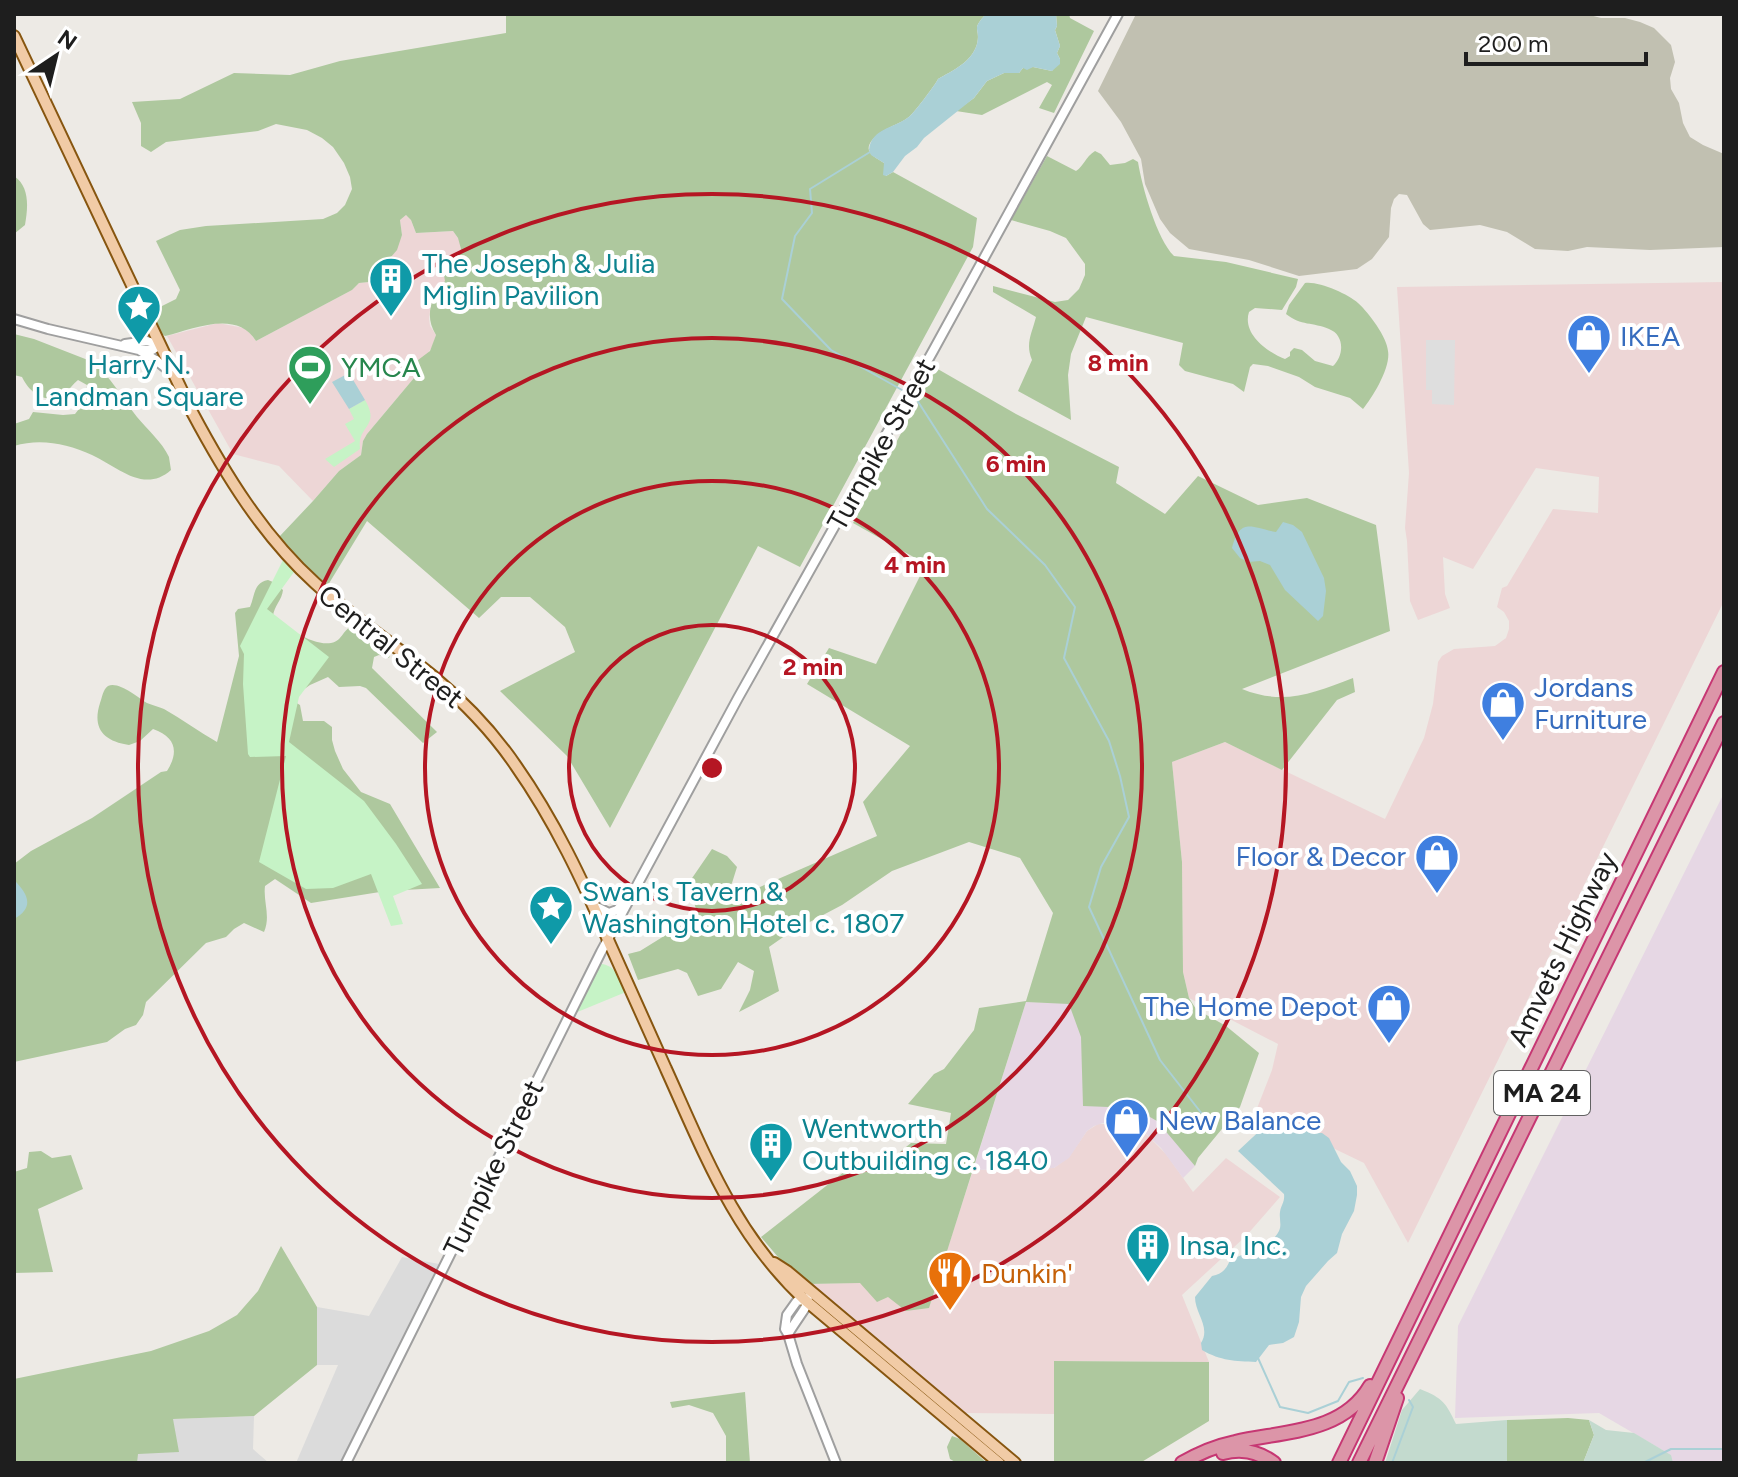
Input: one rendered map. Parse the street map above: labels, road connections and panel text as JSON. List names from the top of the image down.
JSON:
{
  "streets": {
    "highway": ["Amvets Highway", "MA 24"],
    "main road": ["Central Street"],
    "street": ["Turnpike Street"]
  },
  "crossings": [
    ["Turnpike Street", "Central Street"]
  ],
  "places": {
    "building": ["The Joseph & Julia Miglin Pavilion", "Wentworth Outbuilding c. 1840", "Insa, Inc."],
    "place": ["Harry N. Landman Square", "Swan's Tavern & Washington Hotel c. 1807"],
    "shop": [
      "IKEA",
      "Jordans Furniture",
      "Floor & Decor",
      "The Home Depot",
      "New Balance"
    ],
    "sports": ["YMCA"],
    "restaurant": ["Dunkin'"]
  },
  "scale_bar": "200 m",
  "north": "top right",
  "rings": [
    "8 min",
    "6 min",
    "4 min",
    "2 min"
  ]
}
